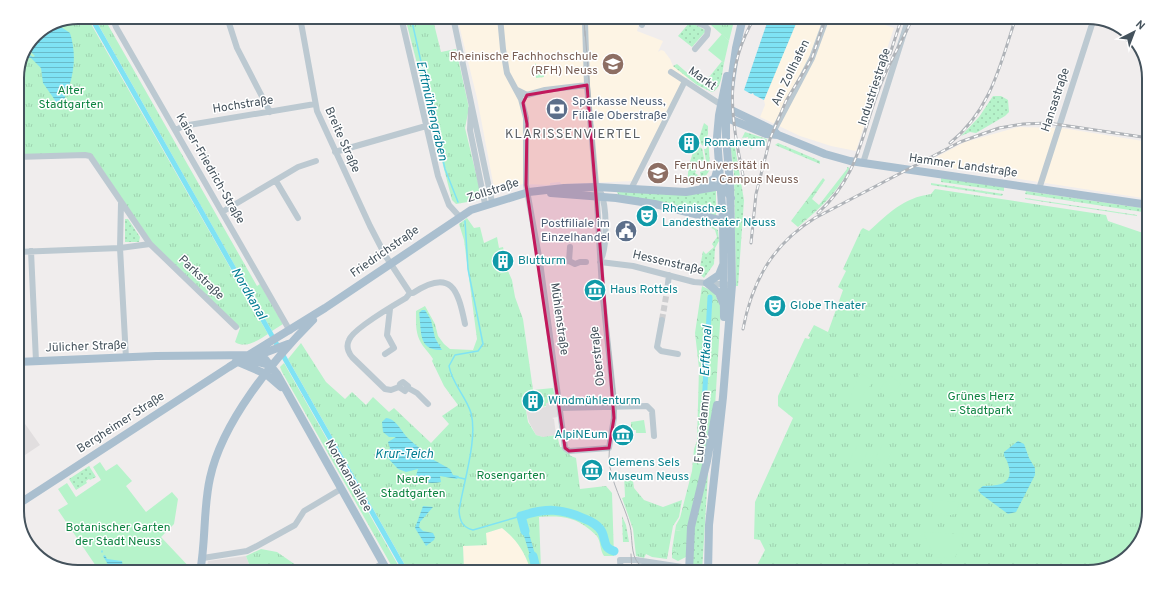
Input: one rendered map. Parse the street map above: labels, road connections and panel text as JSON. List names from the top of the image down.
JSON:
{
  "streets": {
    "main road": [
      "Hammer Landstraße",
      "Zollstraße",
      "Friedrichstraße",
      "Jülicher Straße",
      "Bergheimer Straße",
      "Europadamm",
      "Nordkanalallee"
    ],
    "street": [
      "Am Zollhafen",
      "Markt",
      "Industriestraße",
      "Hansastraße",
      "Hochstraße",
      "Breite Straße",
      "Kaiser-Friedrich-Straße",
      "Hessenstraße",
      "Parkstraße",
      "Mühlenstraße",
      "Oberstraße"
    ]
  },
  "crossings": [
    ["Am Zollhafen", "Hammer Landstraße"],
    ["Markt", "Hammer Landstraße"],
    ["Industriestraße", "Hammer Landstraße"],
    ["Hansastraße", "Hammer Landstraße"],
    ["Hochstraße", "Breite Straße"],
    ["Hochstraße", "Kaiser-Friedrich-Straße"],
    ["Breite Straße", "Friedrichstraße"],
    ["Kaiser-Friedrich-Straße", "Friedrichstraße"],
    ["Zollstraße", "Friedrichstraße"],
    ["Zollstraße", "Mühlenstraße"],
    ["Zollstraße", "Oberstraße"],
    ["Hessenstraße", "Oberstraße"],
    ["Hessenstraße", "Europadamm"],
    ["Mühlenstraße", "Oberstraße"],
    ["Jülicher Straße", "Bergheimer Straße"],
    ["Jülicher Straße", "Nordkanalallee"],
    ["Bergheimer Straße", "Nordkanalallee"]
  ],
  "districts": ["KLARISSENVIERTEL"],
  "water": [
    "Erftmühlengraben",
    "Nordkanal",
    "Erftkanal",
    "Krur-Teich"
  ],
  "parks": [
    "Alter Stadtgarten",
    "Grünes Herz – Stadtpark",
    "Rosengarten",
    "Neuer Stadtgarten",
    "Botanischer Garten der Stadt Neuss"
  ],
  "places": {
    "school or university": ["Rheinische Fachhochschule (RFH) Neuss", "FernUniversität in Hagen - Campus Neuss"],
    "bank": ["Sparkasse Neuss, Filiale Oberstraße"],
    "building": ["Romaneum", "Blutturm", "Windmühlenturm"],
    "theatre": ["Rheinisches Landestheater Neuss", "Globe Theater"],
    "public building": ["Postfiliale im Einzelhandel"],
    "museum": ["Haus Rottels", "AlpiNEum", "Clemens Sels Museum Neuss"]
  },
  "north": "top right"
}
